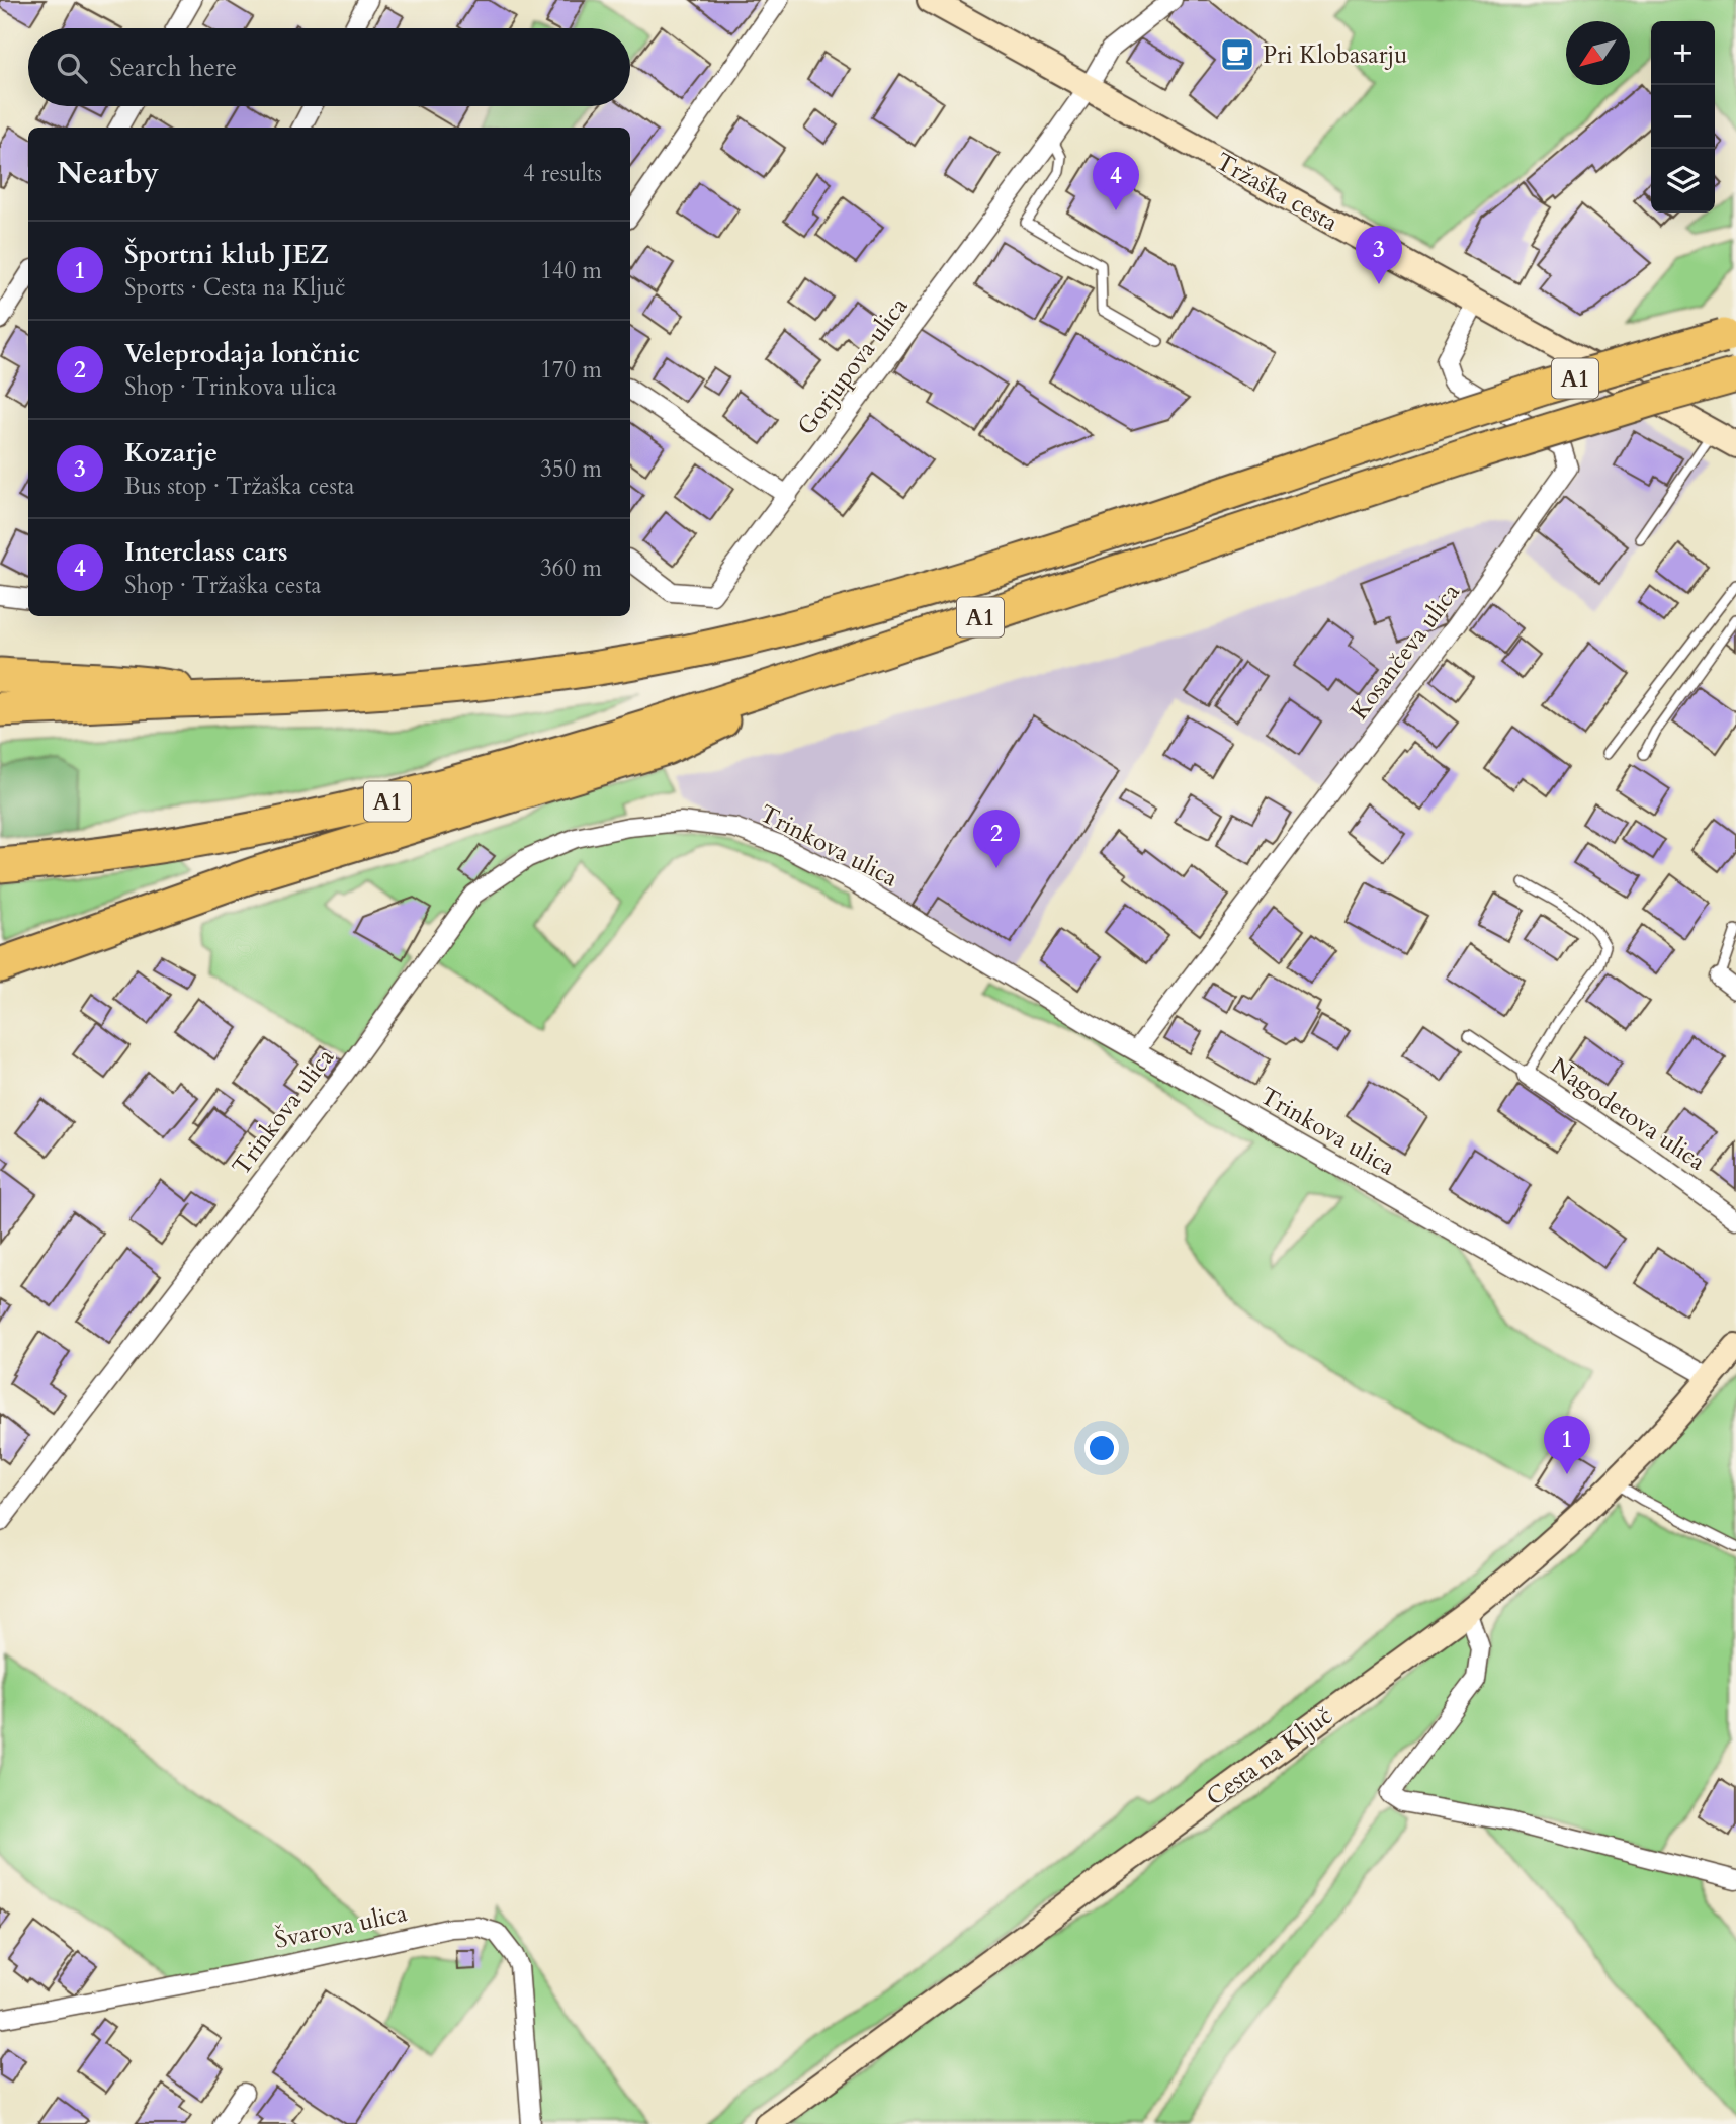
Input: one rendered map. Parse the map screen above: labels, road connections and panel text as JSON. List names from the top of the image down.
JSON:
{
  "streets": {
    "highway": ["A1"],
    "street": [
      "Tržaška cesta",
      "Gorjupova ulica",
      "Kosančeva ulica",
      "Trinkova ulica",
      "Nagodetova ulica",
      "Cesta na Ključ",
      "Švarova ulica"
    ]
  },
  "crossings": [
    ["Tržaška cesta", "Gorjupova ulica"],
    ["Tržaška cesta", "Kosančeva ulica"],
    ["Kosančeva ulica", "Trinkova ulica"],
    ["Trinkova ulica", "Cesta na Ključ"]
  ],
  "places": {
    "cafe": ["Pri Klobasarju"]
  },
  "north": "bottom left",
  "page": {
    "map_buttons": ["+", "−"],
    "search": "Search here",
    "heading": ["Nearby", "4 results"],
    "pins": [
      "4",
      "3",
      "2",
      "1"
    ],
    "list": [
      {
        "mark": "1",
        "name": "Športni klub JEZ",
        "note": "Sports · Cesta na Ključ",
        "value": "140 m"
      },
      {
        "mark": "2",
        "name": "Veleprodaja lončnic",
        "note": "Shop · Trinkova ulica",
        "value": "170 m"
      },
      {
        "mark": "3",
        "name": "Kozarje",
        "note": "Bus stop · Tržaška cesta",
        "value": "350 m"
      },
      {
        "mark": "4",
        "name": "Interclass cars",
        "note": "Shop · Tržaška cesta",
        "value": "360 m"
      }
    ]
  }
}
